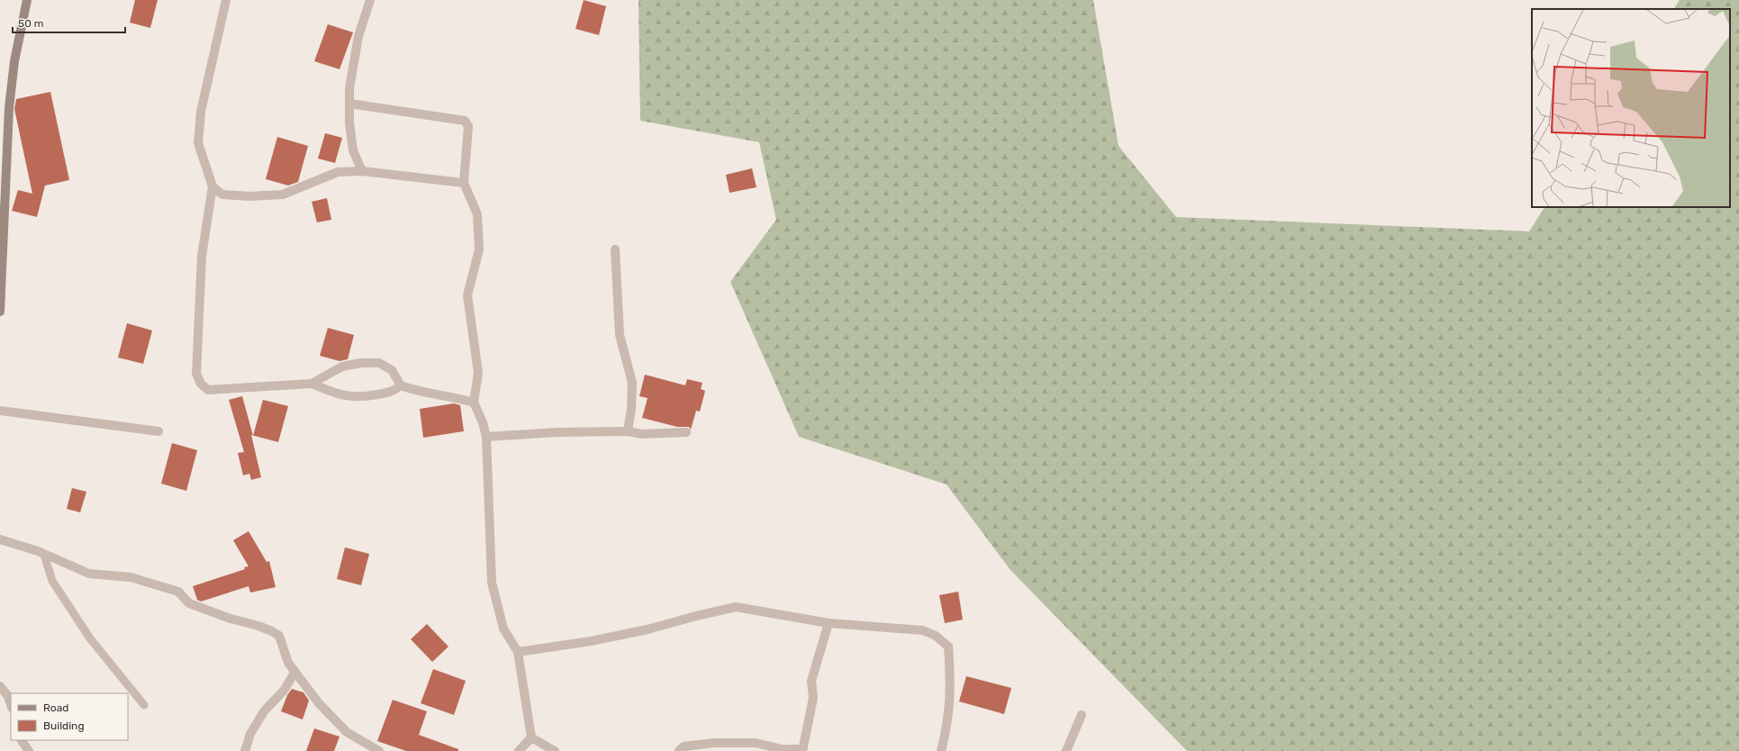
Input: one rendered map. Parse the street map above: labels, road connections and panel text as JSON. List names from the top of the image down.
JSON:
{
  "legend": ["Road", "Building"],
  "scale_bar": "50 m"
}
